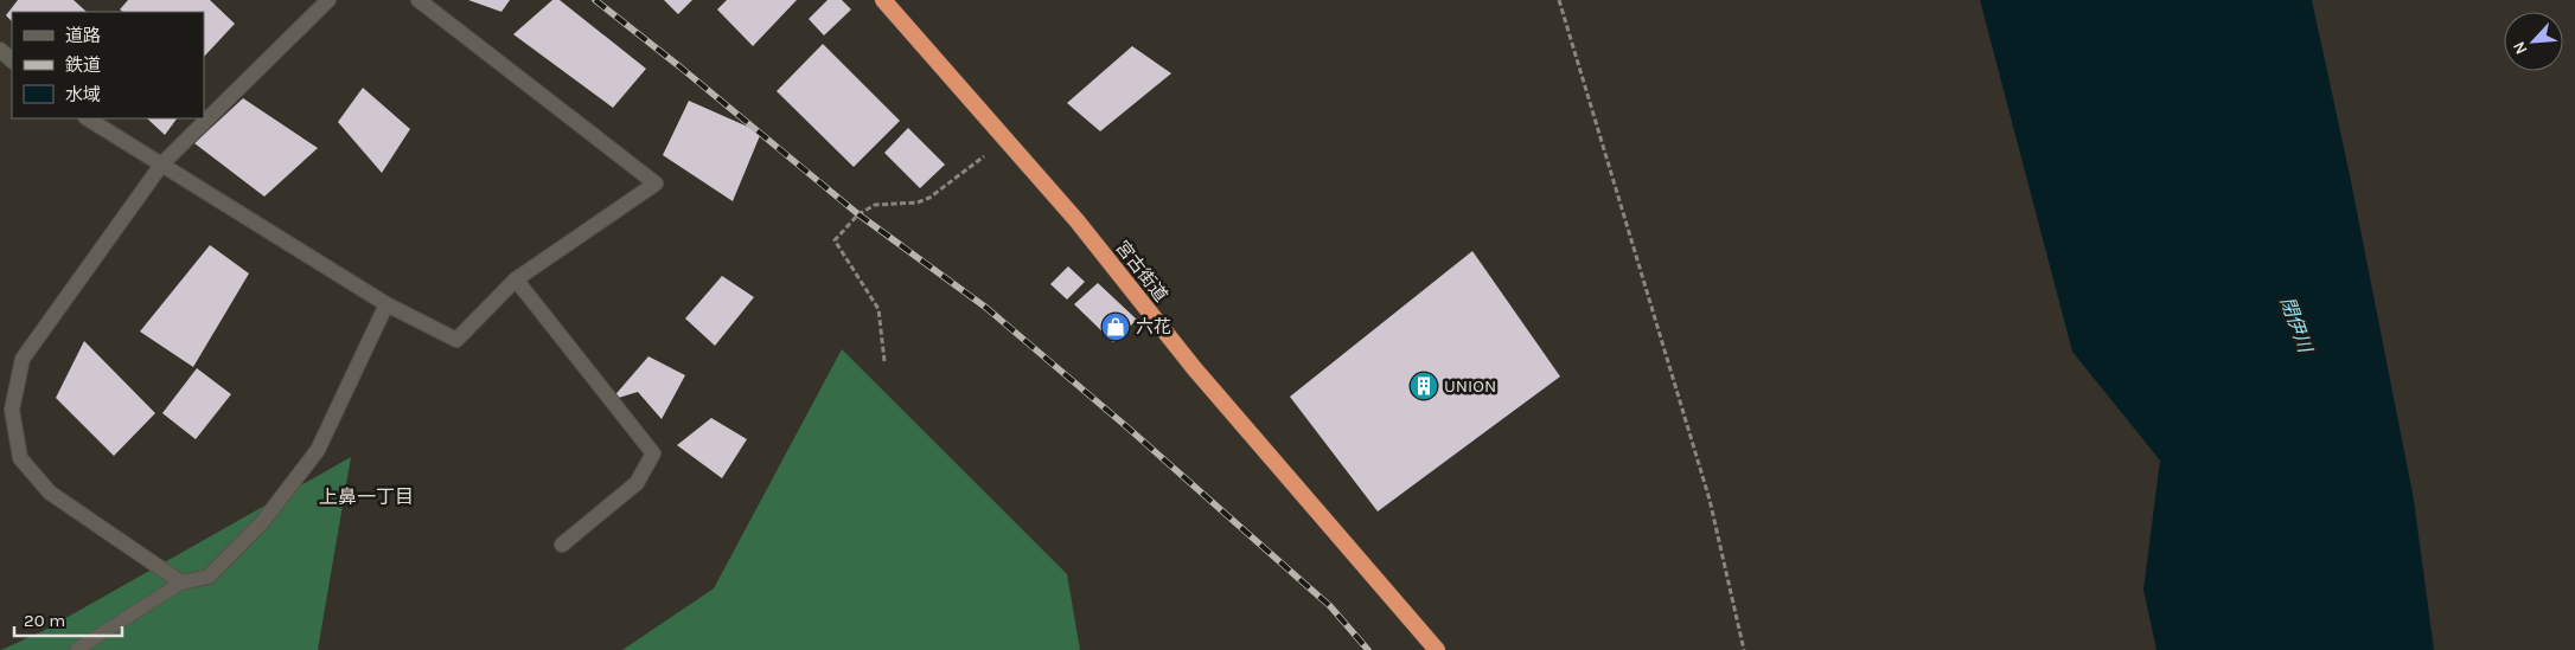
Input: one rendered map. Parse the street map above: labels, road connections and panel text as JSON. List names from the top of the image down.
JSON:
{
  "streets": {
    "highway": ["宮古街道"]
  },
  "districts": ["上鼻一丁目"],
  "water": ["閉伊川"],
  "places": {
    "shop": ["六花"],
    "building": ["UNION"]
  },
  "legend": ["道路", "鉄道", "水域"],
  "scale_bar": "20 m",
  "north": "bottom left"
}
